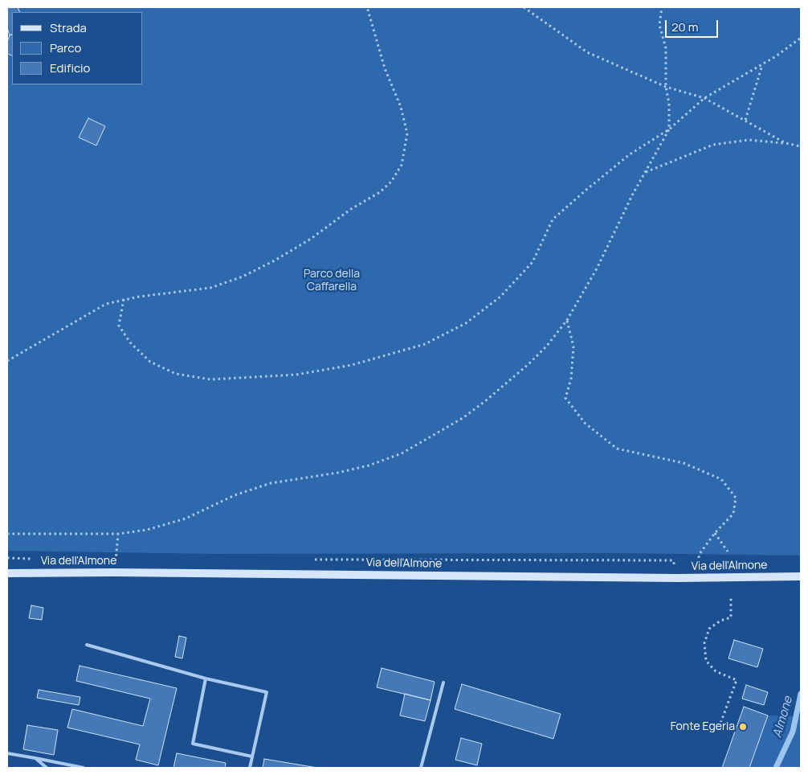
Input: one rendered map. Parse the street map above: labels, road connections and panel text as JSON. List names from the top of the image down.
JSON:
{
  "streets": {
    "main road": ["Via dell'Almone"]
  },
  "water": ["Almone"],
  "parks": ["Parco della Caffarella"],
  "places": ["Fonte Egeria"],
  "legend": ["Strada", "Parco", "Edificio"],
  "scale_bar": "20 m"
}
